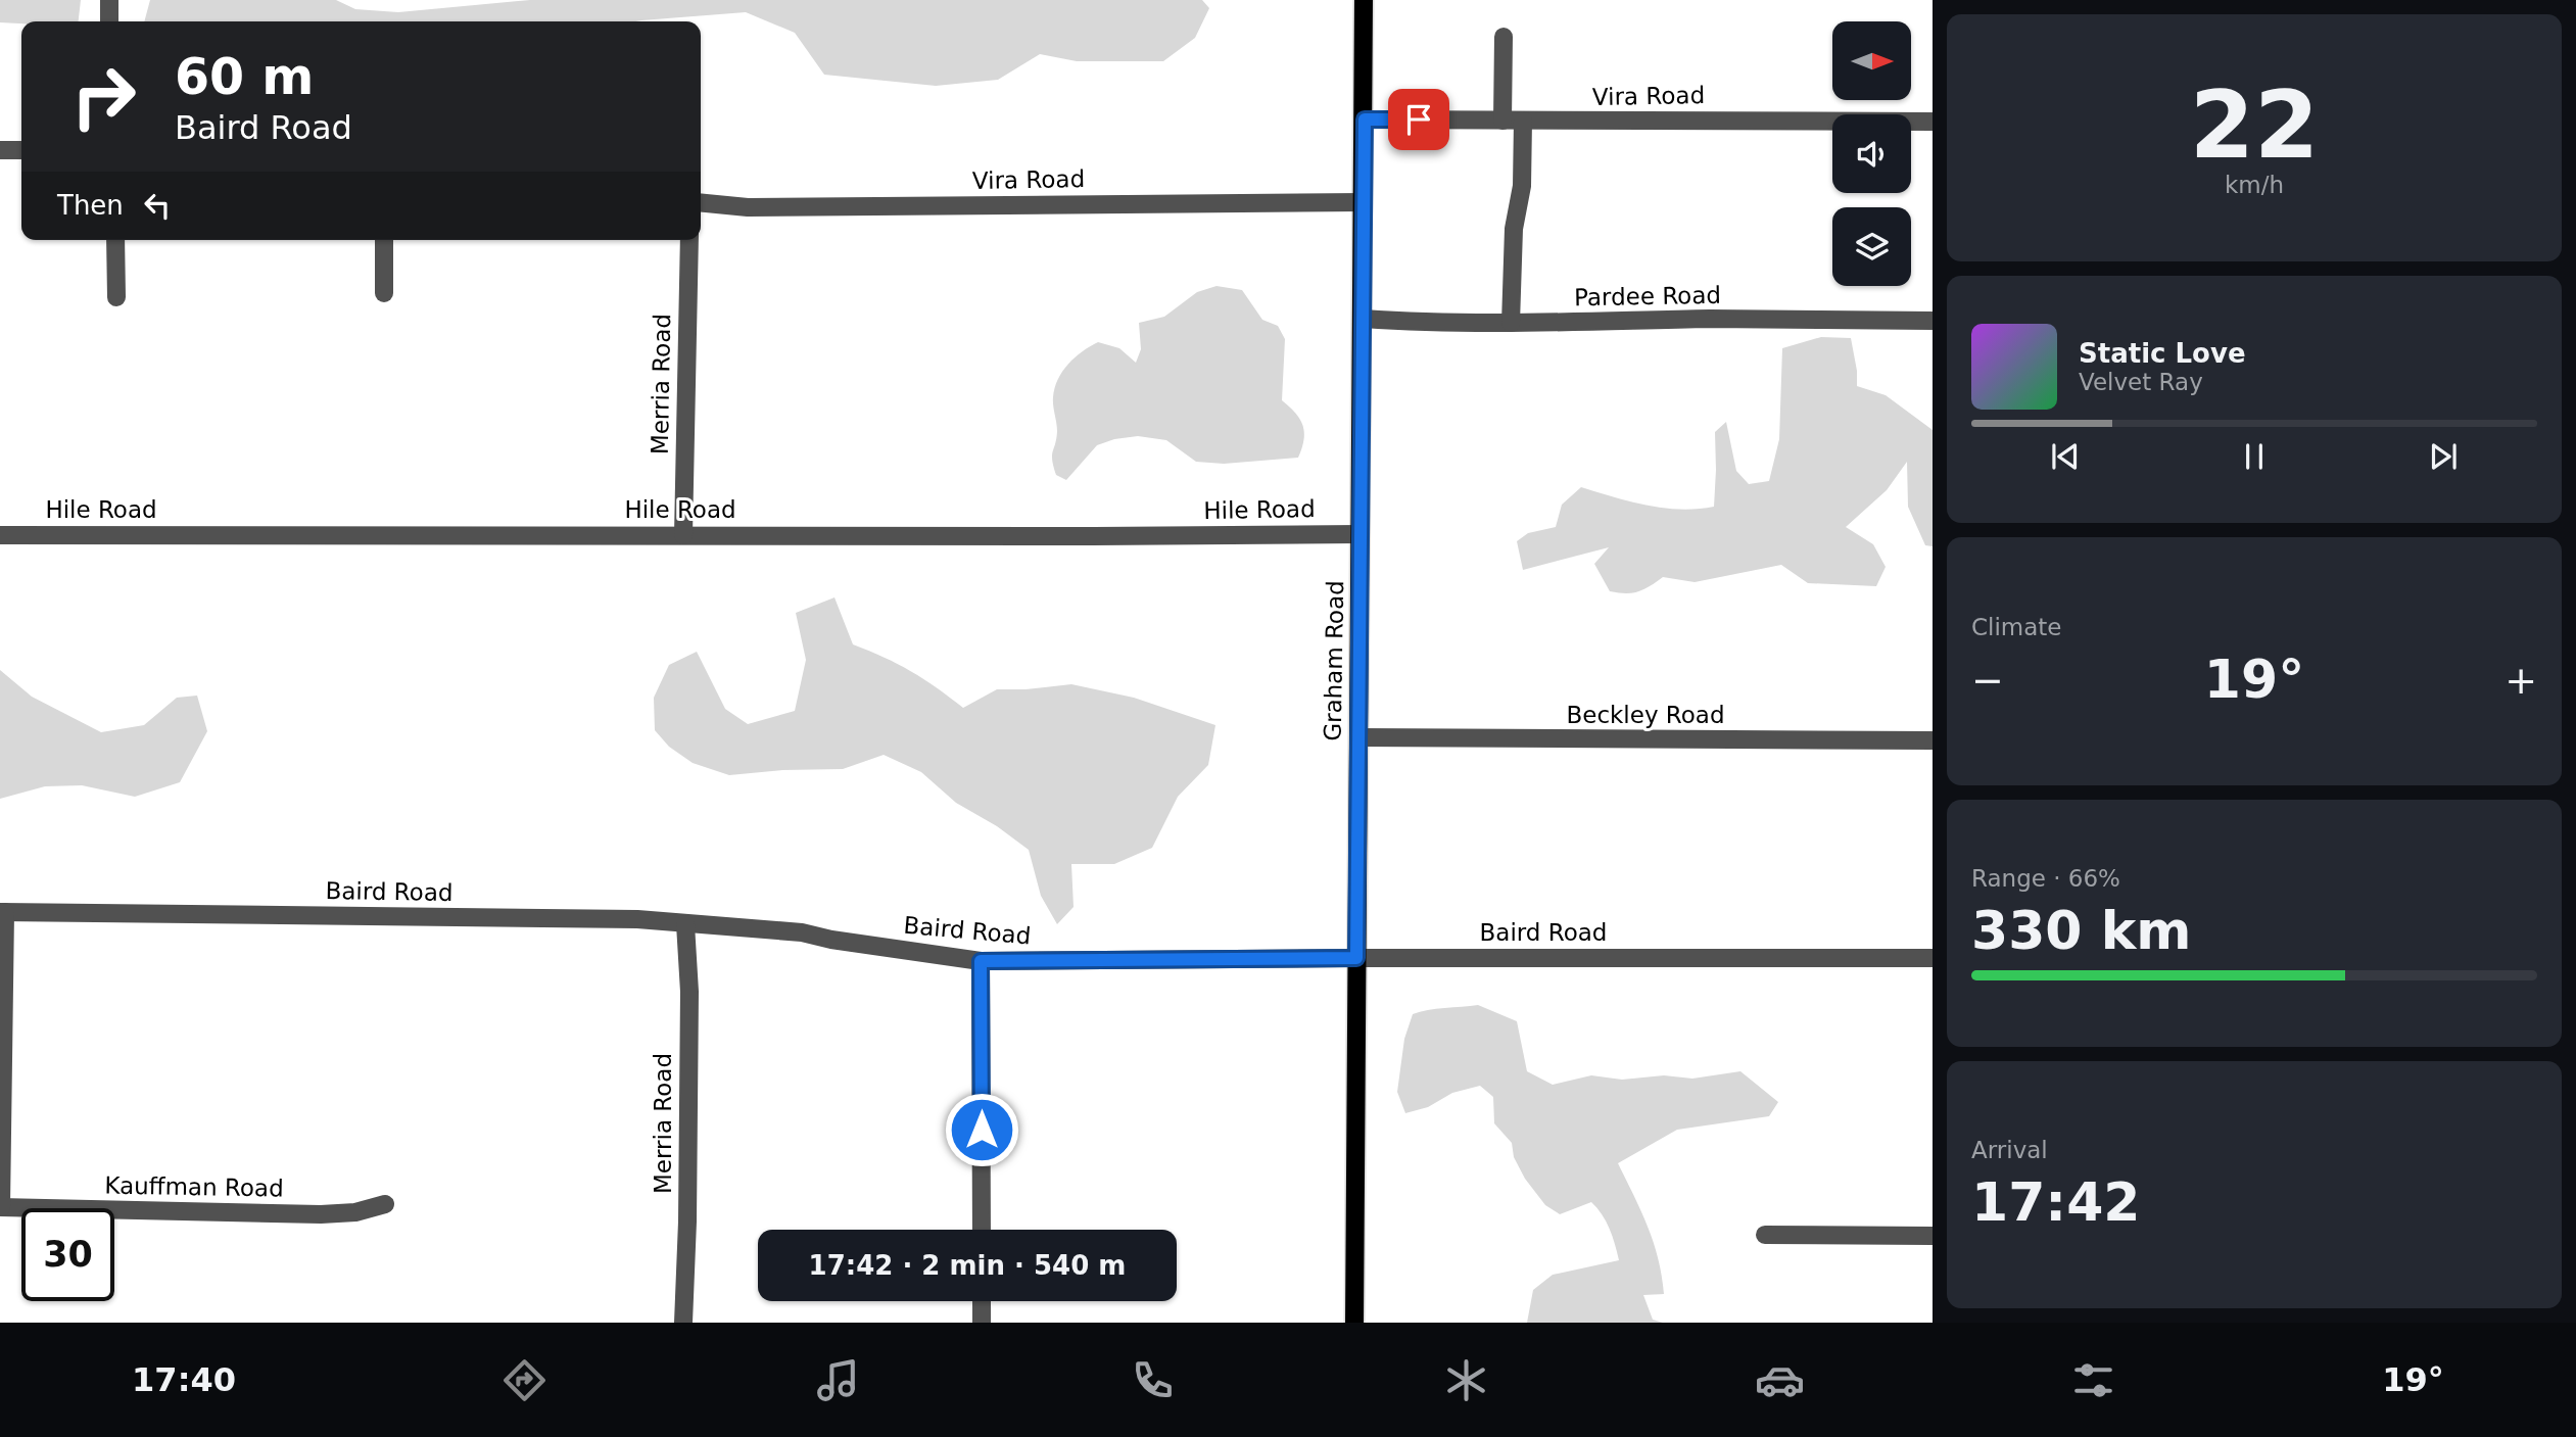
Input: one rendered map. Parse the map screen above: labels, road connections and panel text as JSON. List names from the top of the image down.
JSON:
{
  "streets": {
    "main road": ["Graham Road"],
    "street": [
      "Vira Road",
      "Pardee Road",
      "Merria Road",
      "Hile Road",
      "Beckley Road",
      "Baird Road",
      "Kauffman Road"
    ]
  },
  "crossings": [
    ["Vira Road", "Graham Road"],
    ["Pardee Road", "Graham Road"],
    ["Merria Road", "Hile Road"],
    ["Merria Road", "Baird Road"],
    ["Hile Road", "Graham Road"],
    ["Graham Road", "Beckley Road"],
    ["Graham Road", "Baird Road"]
  ],
  "north": "right",
  "page": {
    "tile": [
      ["22", "km/h"],
      "Climate",
      ["Range · 66%", "330 km"],
      ["Arrival", "17:42"]
    ],
    "turn": ["60 m", "Baird Road"],
    "then": "Then",
    "song": ["Static Love", "Velvet Ray"],
    "heat": ["−", "19°", "+"],
    "limit": "30",
    "trip": "17:42 · 2 min · 540 m",
    "tabs": ["17:40", "19°"]
  }
}
